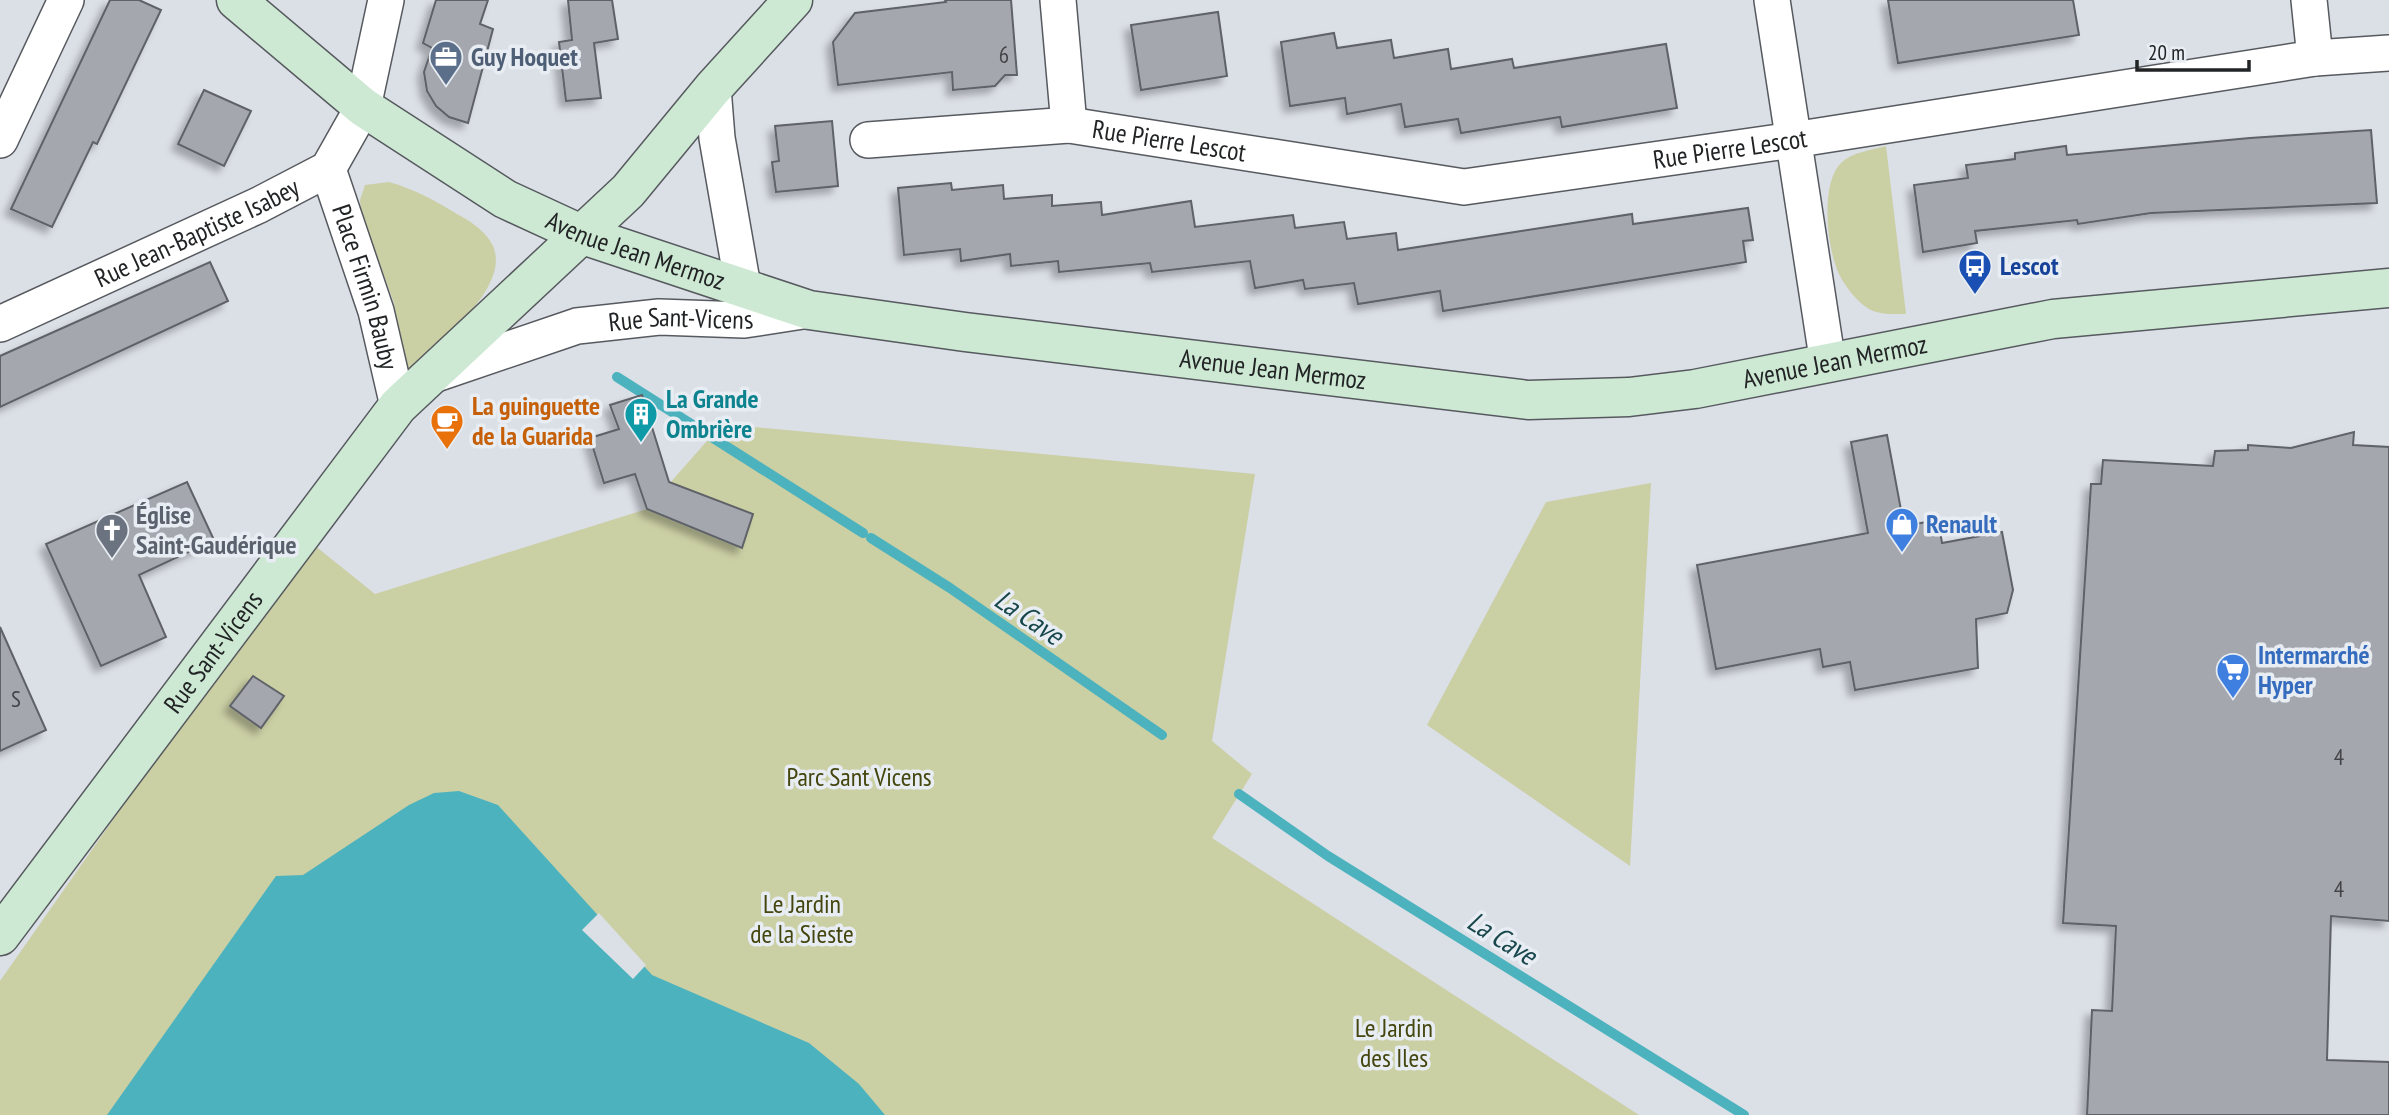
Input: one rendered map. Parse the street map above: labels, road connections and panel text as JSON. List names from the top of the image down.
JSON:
{
  "streets": {
    "street": [
      "Rue Pierre Lescot",
      "Rue Jean-Baptiste Isabey",
      "Avenue Jean Mermoz",
      "Place Firmin Bauby",
      "Rue Sant-Vicens"
    ]
  },
  "crossings": [
    ["Rue Jean-Baptiste Isabey", "Avenue Jean Mermoz"],
    ["Rue Jean-Baptiste Isabey", "Place Firmin Bauby"],
    ["Avenue Jean Mermoz", "Rue Sant-Vicens"],
    ["Place Firmin Bauby", "Rue Sant-Vicens"]
  ],
  "water": ["La Cave"],
  "parks": ["Parc Sant Vicens", "Le Jardin de la Sieste", "Le Jardin des Iles"],
  "places": {
    "office": ["Guy Hoquet"],
    "bus stop": ["Lescot"],
    "building": ["La Grande Ombrière"],
    "cafe": ["La guinguette de la Guarida"],
    "shop": ["Renault"],
    "church": ["Église Saint-Gaudérique"],
    "supermarket": ["Intermarché Hyper"]
  },
  "house_numbers": [
    "6",
    "S",
    "4",
    "4"
  ],
  "scale_bar": "20 m"
}
